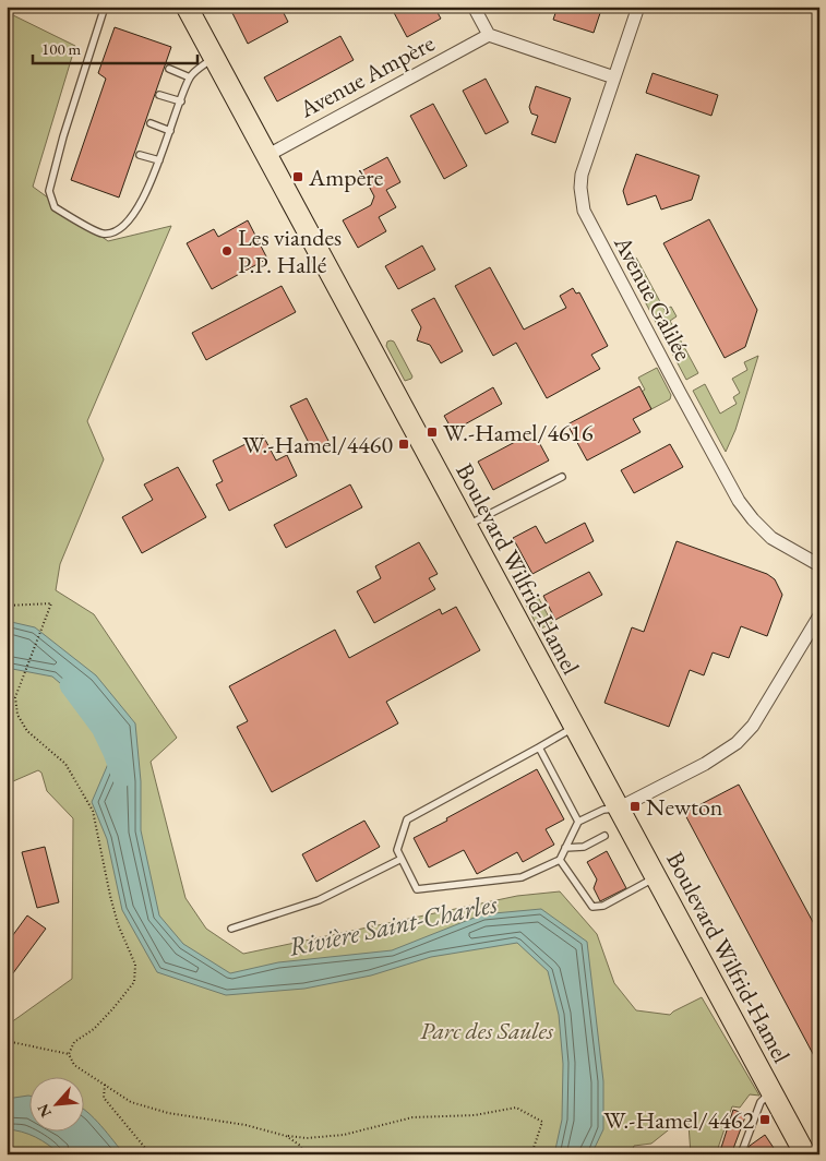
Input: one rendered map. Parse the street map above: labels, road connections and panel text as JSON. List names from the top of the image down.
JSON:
{
  "streets": {
    "main road": ["Boulevard Wilfrid-Hamel"],
    "street": ["Avenue Ampère", "Avenue Galilée"]
  },
  "crossings": [
    ["Avenue Ampère", "Boulevard Wilfrid-Hamel"]
  ],
  "water": ["Rivière Saint-Charles"],
  "parks": ["Parc des Saules"],
  "places": {
    "transit": [
      "Ampère",
      "W.-Hamel/4616",
      "W.-Hamel/4460",
      "Newton",
      "W.-Hamel/4462"
    ],
    "other": ["Les viandes P.P. Hallé"]
  },
  "scale_bar": "100 m",
  "north": "bottom left"
}
